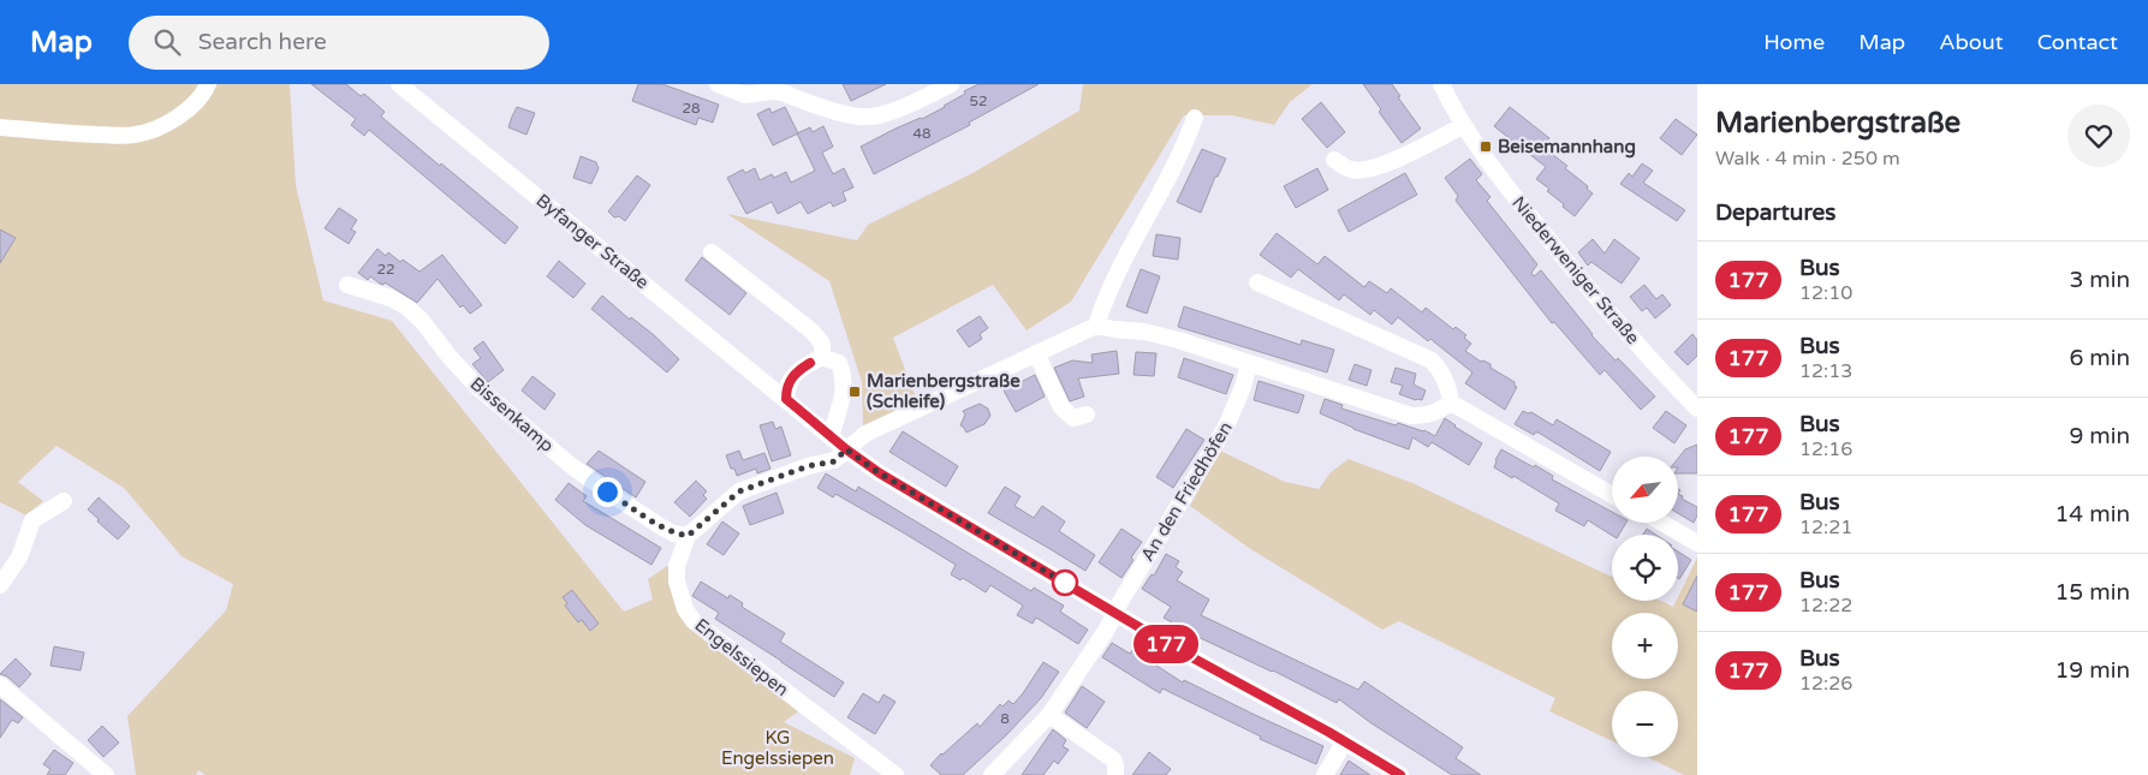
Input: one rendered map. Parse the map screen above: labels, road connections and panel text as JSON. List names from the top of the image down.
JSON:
{
  "streets": {
    "street": [
      "Byfanger Straße",
      "Niederweniger Straße",
      "Bissenkamp",
      "An den Friedhöfen",
      "Engelssiepen"
    ]
  },
  "crossings": [
    ["Byfanger Straße", "An den Friedhöfen"],
    ["Byfanger Straße", "Engelssiepen"],
    ["Bissenkamp", "Engelssiepen"]
  ],
  "parks": ["KG Engelssiepen"],
  "places": {
    "transit": ["Beisemannhang", "Marienbergstraße (Schleife)"]
  },
  "lines": ["bus line 177"],
  "house_numbers": [
    "52",
    "28",
    "48",
    "22",
    "8"
  ],
  "north": "bottom left",
  "page": {
    "header": "Map",
    "search": "Search here",
    "nav": [
      "Home",
      "Map",
      "About",
      "Contact"
    ],
    "on_map": "177",
    "heading": [
      ["Marienbergstraße", "Walk · 4 min · 250 m"],
      "Departures"
    ],
    "list": [
      {
        "mark": "177",
        "name": "Bus",
        "note": "12:10",
        "value": "3 min"
      },
      {
        "mark": "177",
        "name": "Bus",
        "note": "12:13",
        "value": "6 min"
      },
      {
        "mark": "177",
        "name": "Bus",
        "note": "12:16",
        "value": "9 min"
      },
      {
        "mark": "177",
        "name": "Bus",
        "note": "12:21",
        "value": "14 min"
      },
      {
        "mark": "177",
        "name": "Bus",
        "note": "12:22",
        "value": "15 min"
      },
      {
        "mark": "177",
        "name": "Bus",
        "note": "12:26",
        "value": "19 min"
      }
    ],
    "map_buttons": ["+", "−"]
  }
}
